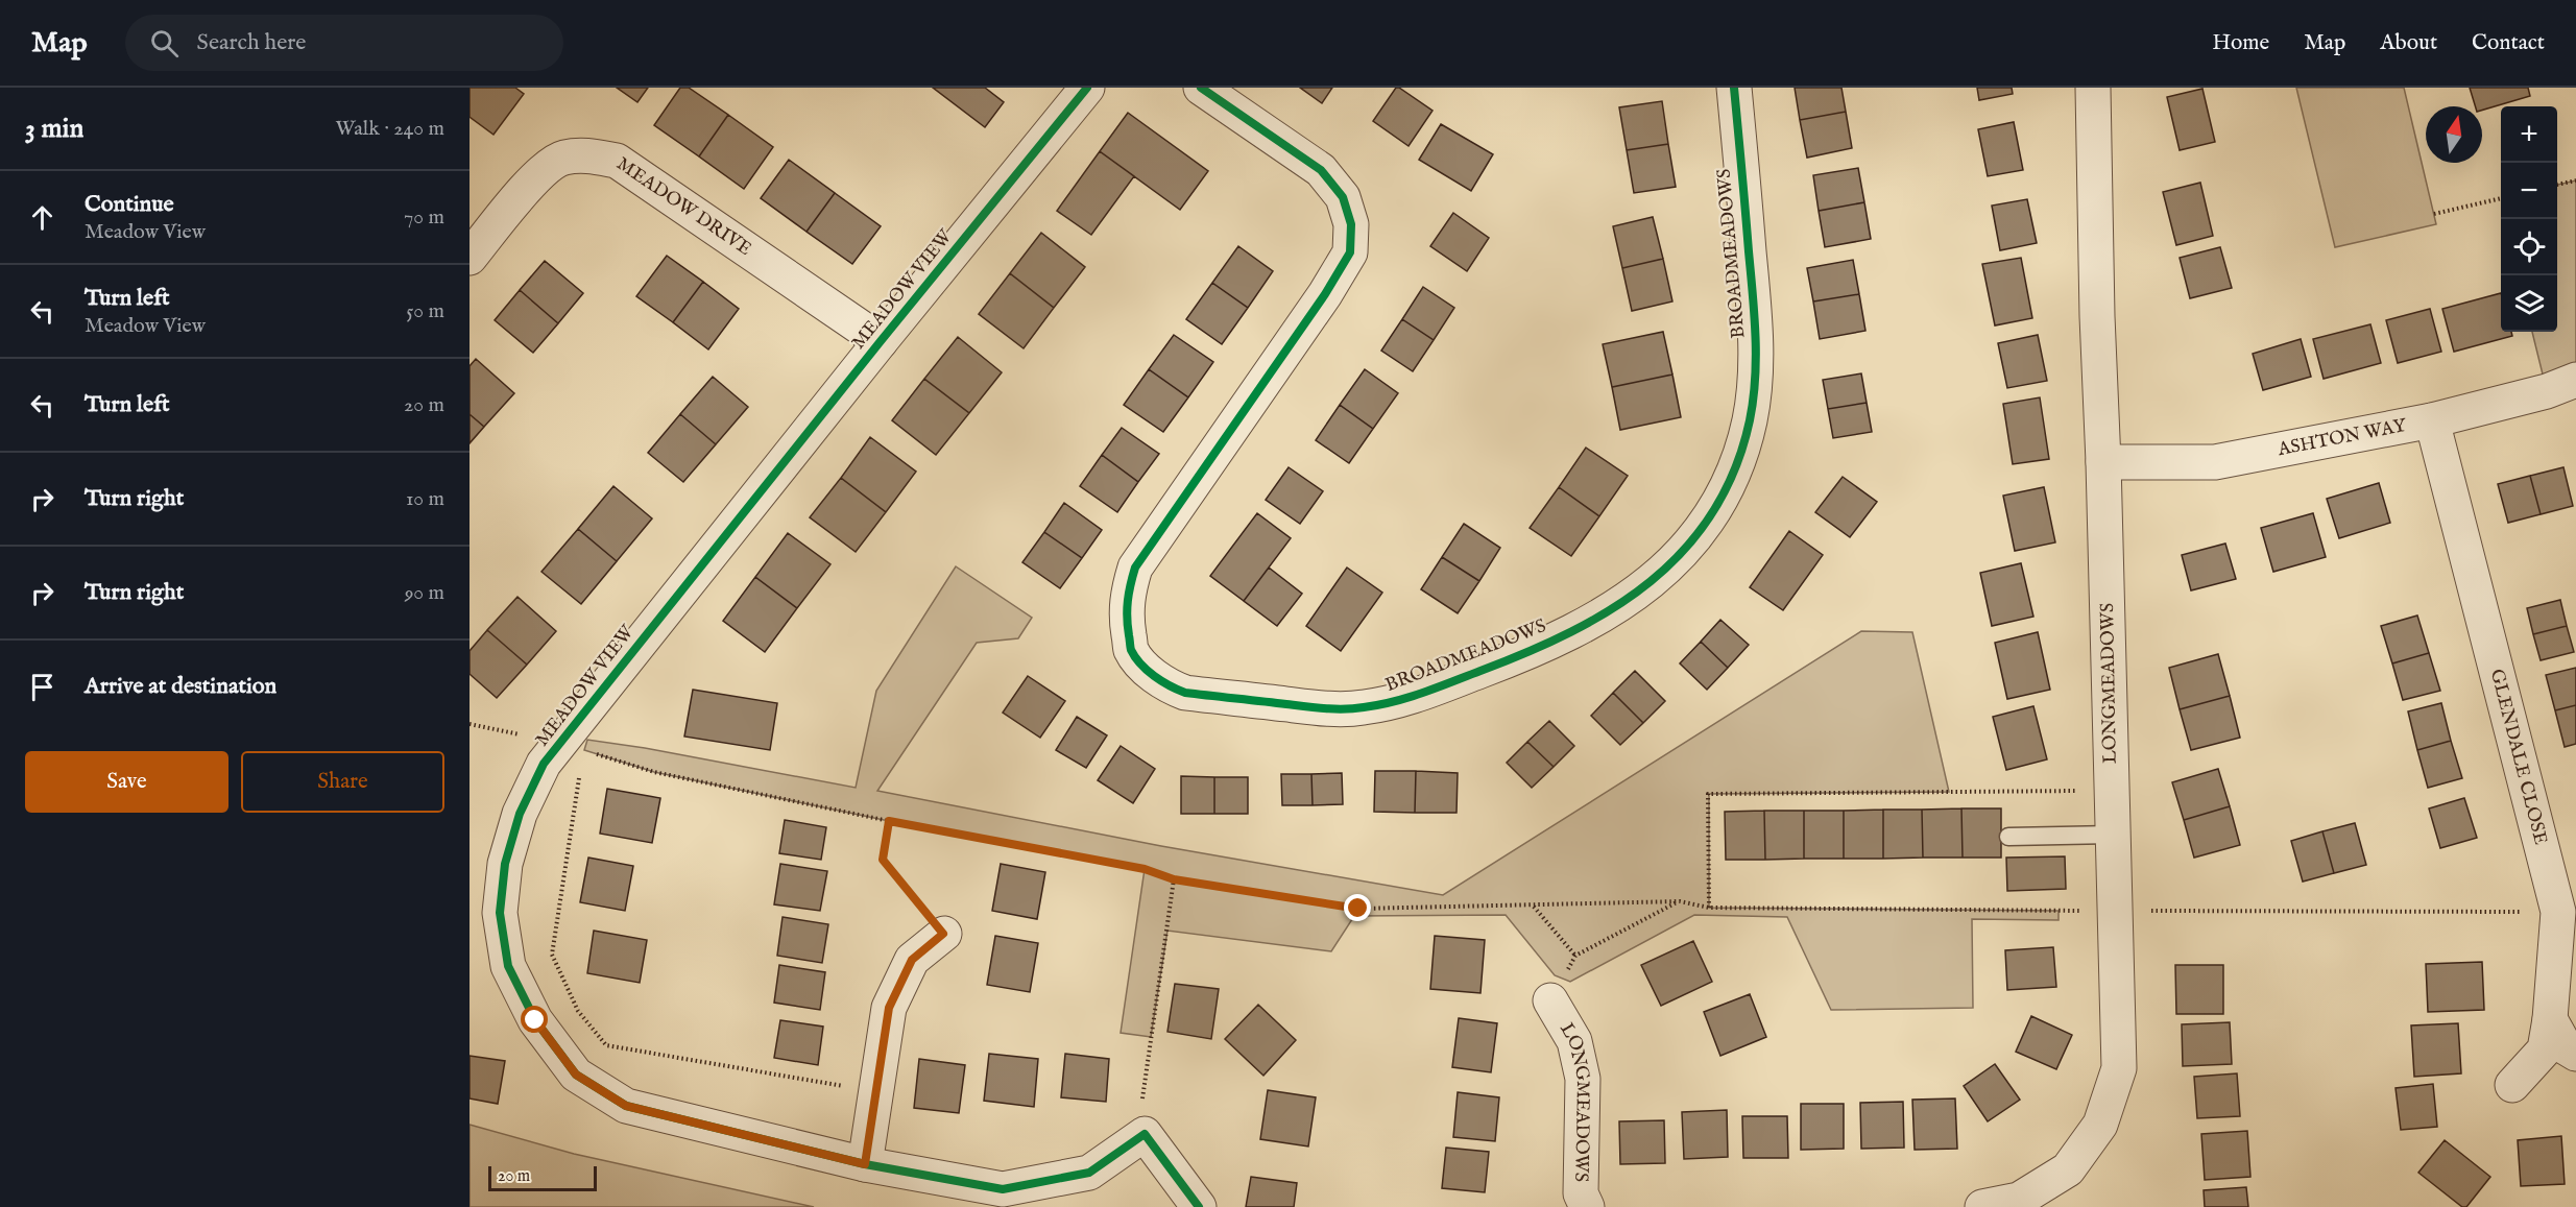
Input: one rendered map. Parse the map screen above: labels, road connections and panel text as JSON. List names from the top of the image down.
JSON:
{
  "streets": {
    "street": [
      "MEADOW DRIVE",
      "BROADMEADOWS",
      "MEADOW VIEW",
      "ASHTON WAY",
      "LONGMEADOWS",
      "GLENDALE CLOSE"
    ]
  },
  "crossings": [
    ["MEADOW DRIVE", "MEADOW VIEW"],
    ["ASHTON WAY", "LONGMEADOWS"],
    ["ASHTON WAY", "GLENDALE CLOSE"]
  ],
  "scale_bar": "20 m",
  "north": "top",
  "page": {
    "header": "Map",
    "search": "Search here",
    "nav": [
      "Home",
      "Map",
      "About",
      "Contact"
    ],
    "heading": ["3 min", "Walk · 240 m"],
    "map_buttons": ["+", "−"],
    "list": [
      ["Continue", "Meadow View", "70 m"],
      ["Turn left", "Meadow View", "50 m"],
      ["Turn left", "20 m"],
      ["Turn right", "10 m"],
      ["Turn right", "90 m"],
      "Arrive at destination"
    ],
    "buttons": ["Save", "Share"],
    "scale": "20 m"
  }
}
